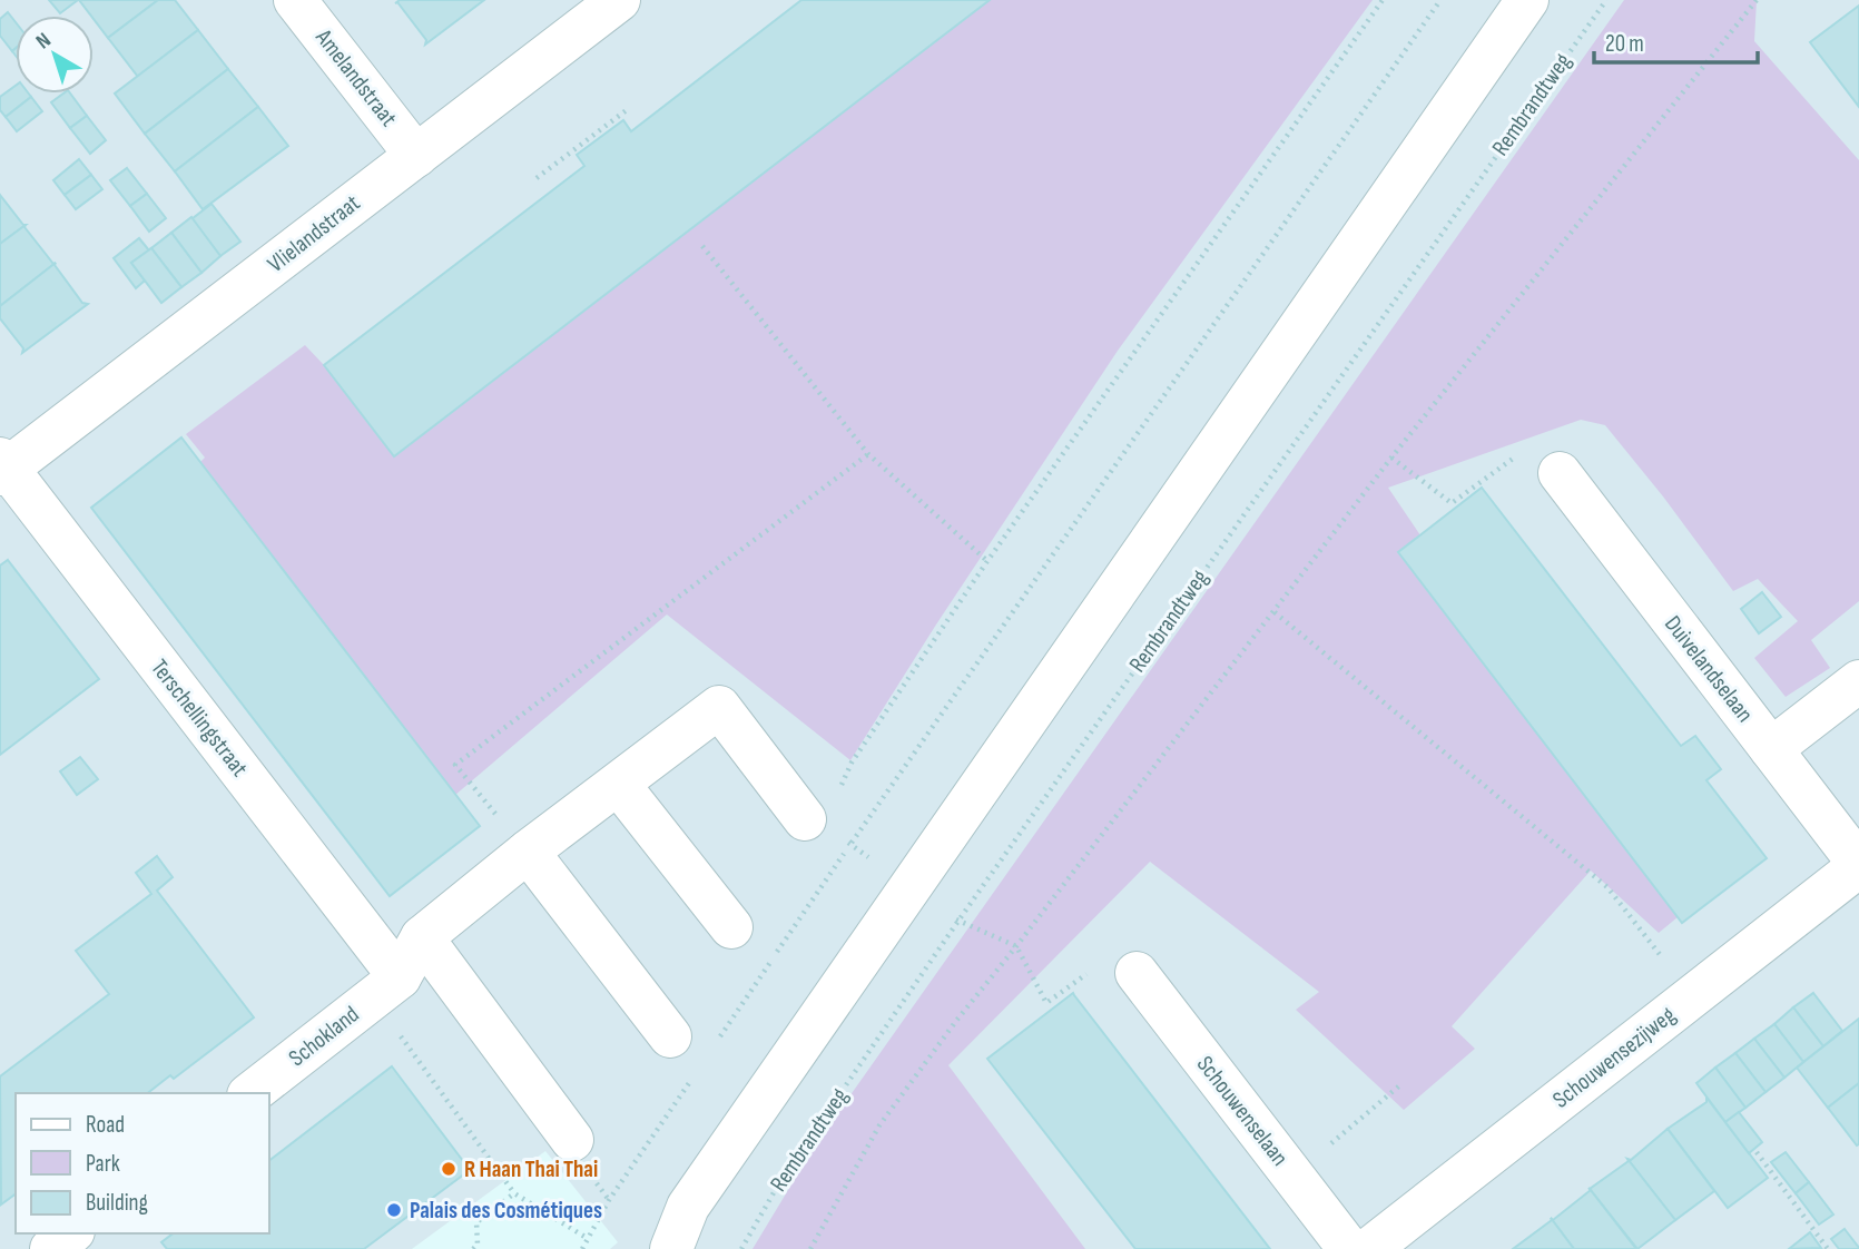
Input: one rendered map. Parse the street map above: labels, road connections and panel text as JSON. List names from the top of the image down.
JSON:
{
  "streets": {
    "street": [
      "Amelandstraat",
      "Vlielandstraat",
      "Duivelandselaan",
      "Terschellingstraat",
      "Schokland",
      "Schouwensezijweg",
      "Schouwenselaan"
    ],
    "path": ["Rembrandtweg"]
  },
  "crossings": [
    ["Amelandstraat", "Vlielandstraat"],
    ["Vlielandstraat", "Terschellingstraat"],
    ["Duivelandselaan", "Schouwensezijweg"],
    ["Terschellingstraat", "Schokland"]
  ],
  "places": ["R Haan Thai Thai", "Palais des Cosmétiques"],
  "legend": ["Road", "Park", "Building"],
  "scale_bar": "20 m",
  "north": "top left"
}
